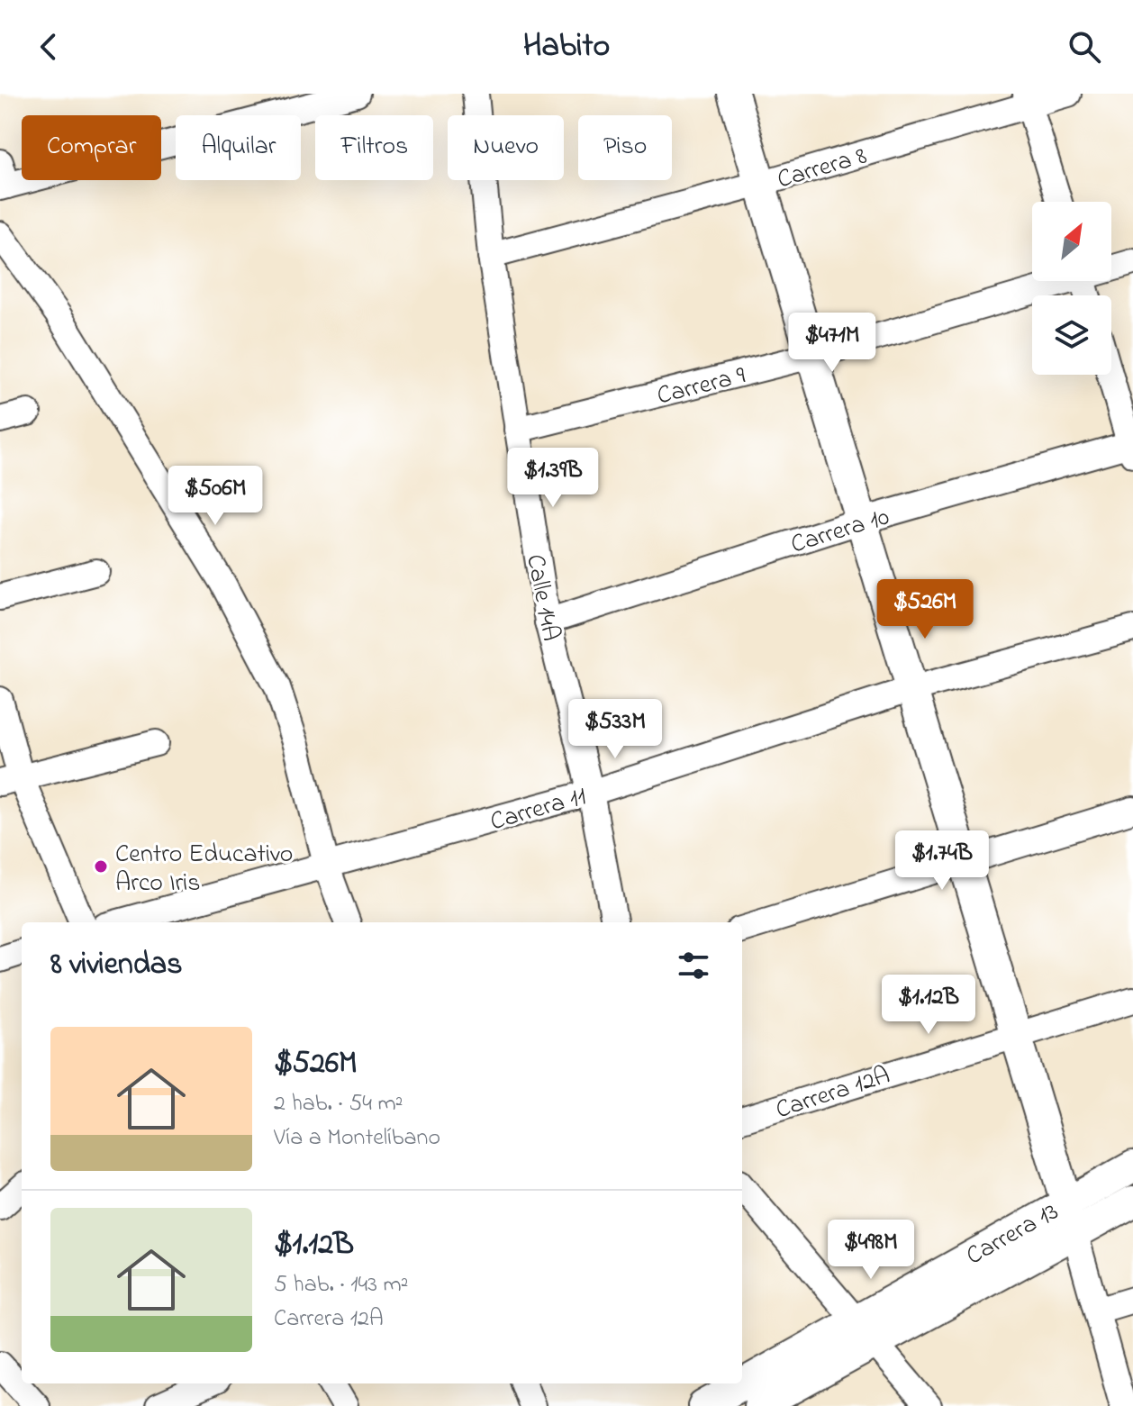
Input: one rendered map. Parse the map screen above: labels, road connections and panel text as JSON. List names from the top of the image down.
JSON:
{
  "streets": {
    "street": [
      "Carrera 8",
      "Carrera 9",
      "Carrera 10",
      "Calle 14A",
      "Carrera 11",
      "Carrera 12A",
      "Carrera 13"
    ]
  },
  "crossings": [
    ["Carrera 8", "Calle 14A"],
    ["Carrera 9", "Calle 14A"],
    ["Carrera 10", "Calle 14A"],
    ["Calle 14A", "Carrera 11"]
  ],
  "places": ["Centro Educativo Arco Iris"],
  "north": "top right",
  "page": {
    "header": "Habito",
    "chip": [
      "Comprar",
      "Alquilar",
      "Filtros",
      "Nuevo",
      "Piso"
    ],
    "price": [
      "$471M",
      "$1.39B",
      "$506M",
      "$526M",
      "$533M",
      "$1.74B",
      "$1.12B",
      "$498M"
    ],
    "heading": "8 viviendas",
    "list": [
      {
        "name": "$526M",
        "note": "2 hab. · 54 m² · Vía a Montelíbano"
      },
      {
        "name": "$1.12B",
        "note": "5 hab. · 143 m² · Carrera 12A"
      }
    ]
  }
}
